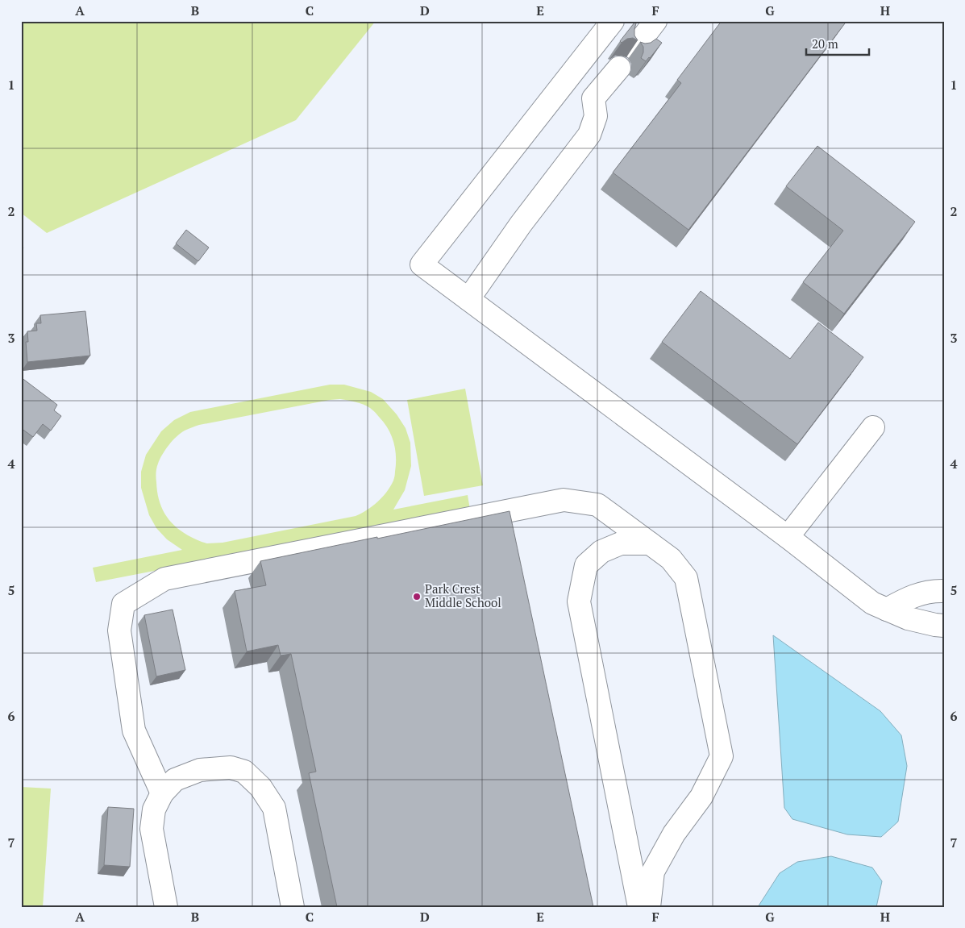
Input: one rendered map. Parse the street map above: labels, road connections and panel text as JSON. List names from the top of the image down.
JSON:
{
  "places": ["Park Crest Middle School"],
  "scale_bar": "20 m",
  "grid": {
    "columns": [
      "A",
      "B",
      "C",
      "D",
      "E",
      "F",
      "G",
      "H"
    ],
    "rows": [
      "1",
      "2",
      "3",
      "4",
      "5",
      "6",
      "7"
    ]
  }
}
